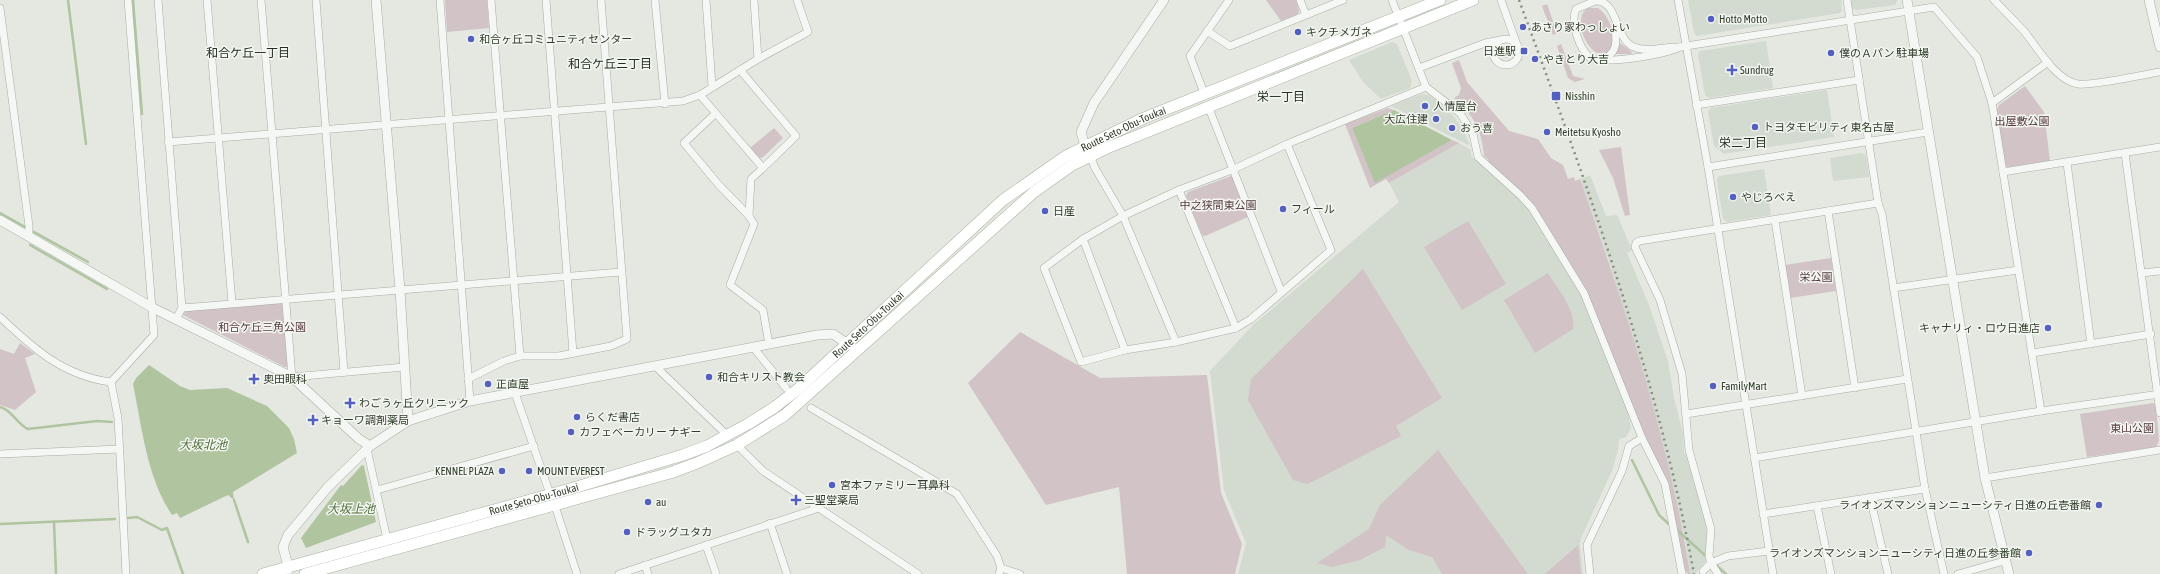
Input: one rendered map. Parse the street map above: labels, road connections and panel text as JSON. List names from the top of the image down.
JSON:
{
  "streets": {
    "main road": ["Route Seto-Obu-Toukai"]
  },
  "districts": [
    "和合ケ丘一丁目",
    "和合ケ丘三丁目",
    "栄一丁目",
    "栄二丁目"
  ],
  "water": ["大坂北池", "大坂上池"],
  "parks": [
    "出屋敷公園",
    "中之狭間東公園",
    "栄公園",
    "和合ケ丘三角公園",
    "東山公園"
  ],
  "places": {
    "other": [
      "Hotto Motto",
      "あさり家わっしょい",
      "キクチメガネ",
      "和合ヶ丘コミュニティセンター",
      "僕のＡパン 駐車場",
      "やきとり大吉",
      "人情屋台",
      "大広住建",
      "トヨタモビリティ東名古屋",
      "おう喜",
      "Meitetsu Kyosho",
      "やじろべえ",
      "フィール",
      "日産",
      "キャナリィ・ロウ日進店",
      "和合キリスト教会",
      "正直屋",
      "FamilyMart",
      "らくだ書店",
      "カフェベーカリー ナギー",
      "KENNEL PLAZA",
      "MOUNT EVEREST",
      "宮本ファミリー耳鼻科",
      "au",
      "ライオンズマンションニューシティ日進の丘壱番館",
      "ドラッグユタカ",
      "ライオンズマンションニューシティ日進の丘参番館"
    ],
    "transit": ["日進駅", "Nisshin"],
    "health": [
      "Sundrug",
      "奥田眼科",
      "わごうヶ丘クリニック",
      "キョーワ調剤薬局",
      "三聖堂薬局"
    ]
  }
}
